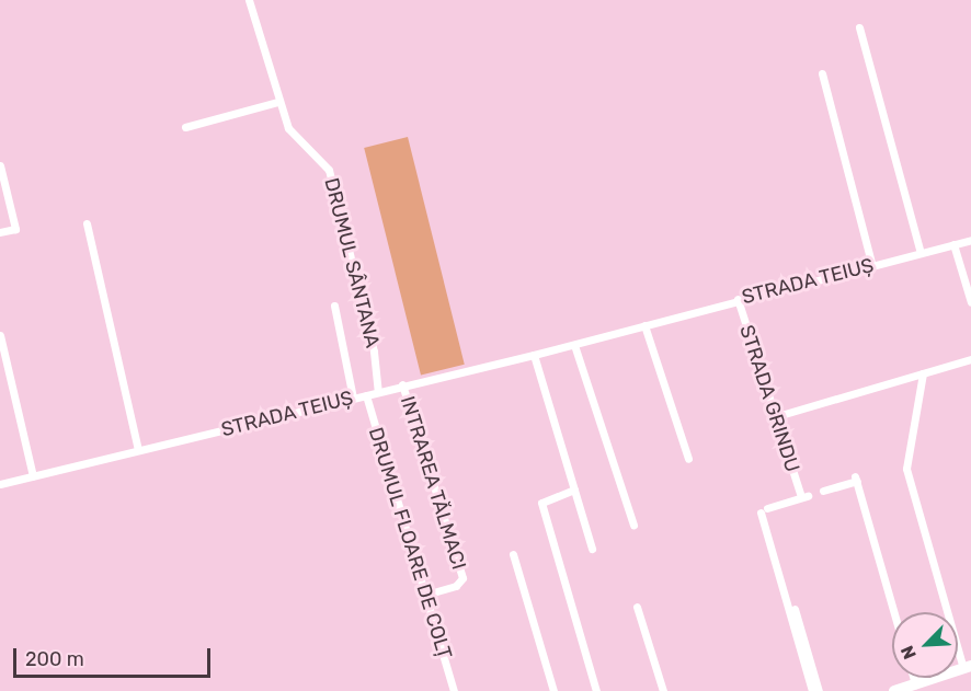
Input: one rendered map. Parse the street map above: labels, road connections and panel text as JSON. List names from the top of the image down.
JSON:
{
  "streets": {
    "street": [
      "DRUMUL SÂNTANA",
      "STRADA TEIUȘ",
      "STRADA GRINDU",
      "INTRAREA TĂLMACI",
      "DRUMUL FLOARE DE COLȚ"
    ]
  },
  "crossings": [
    ["DRUMUL SÂNTANA", "STRADA TEIUȘ"],
    ["STRADA TEIUȘ", "STRADA GRINDU"],
    ["STRADA TEIUȘ", "INTRAREA TĂLMACI"],
    ["STRADA TEIUȘ", "DRUMUL FLOARE DE COLȚ"],
    ["INTRAREA TĂLMACI", "DRUMUL FLOARE DE COLȚ"]
  ],
  "scale_bar": "200 m",
  "north": "bottom left"
}
